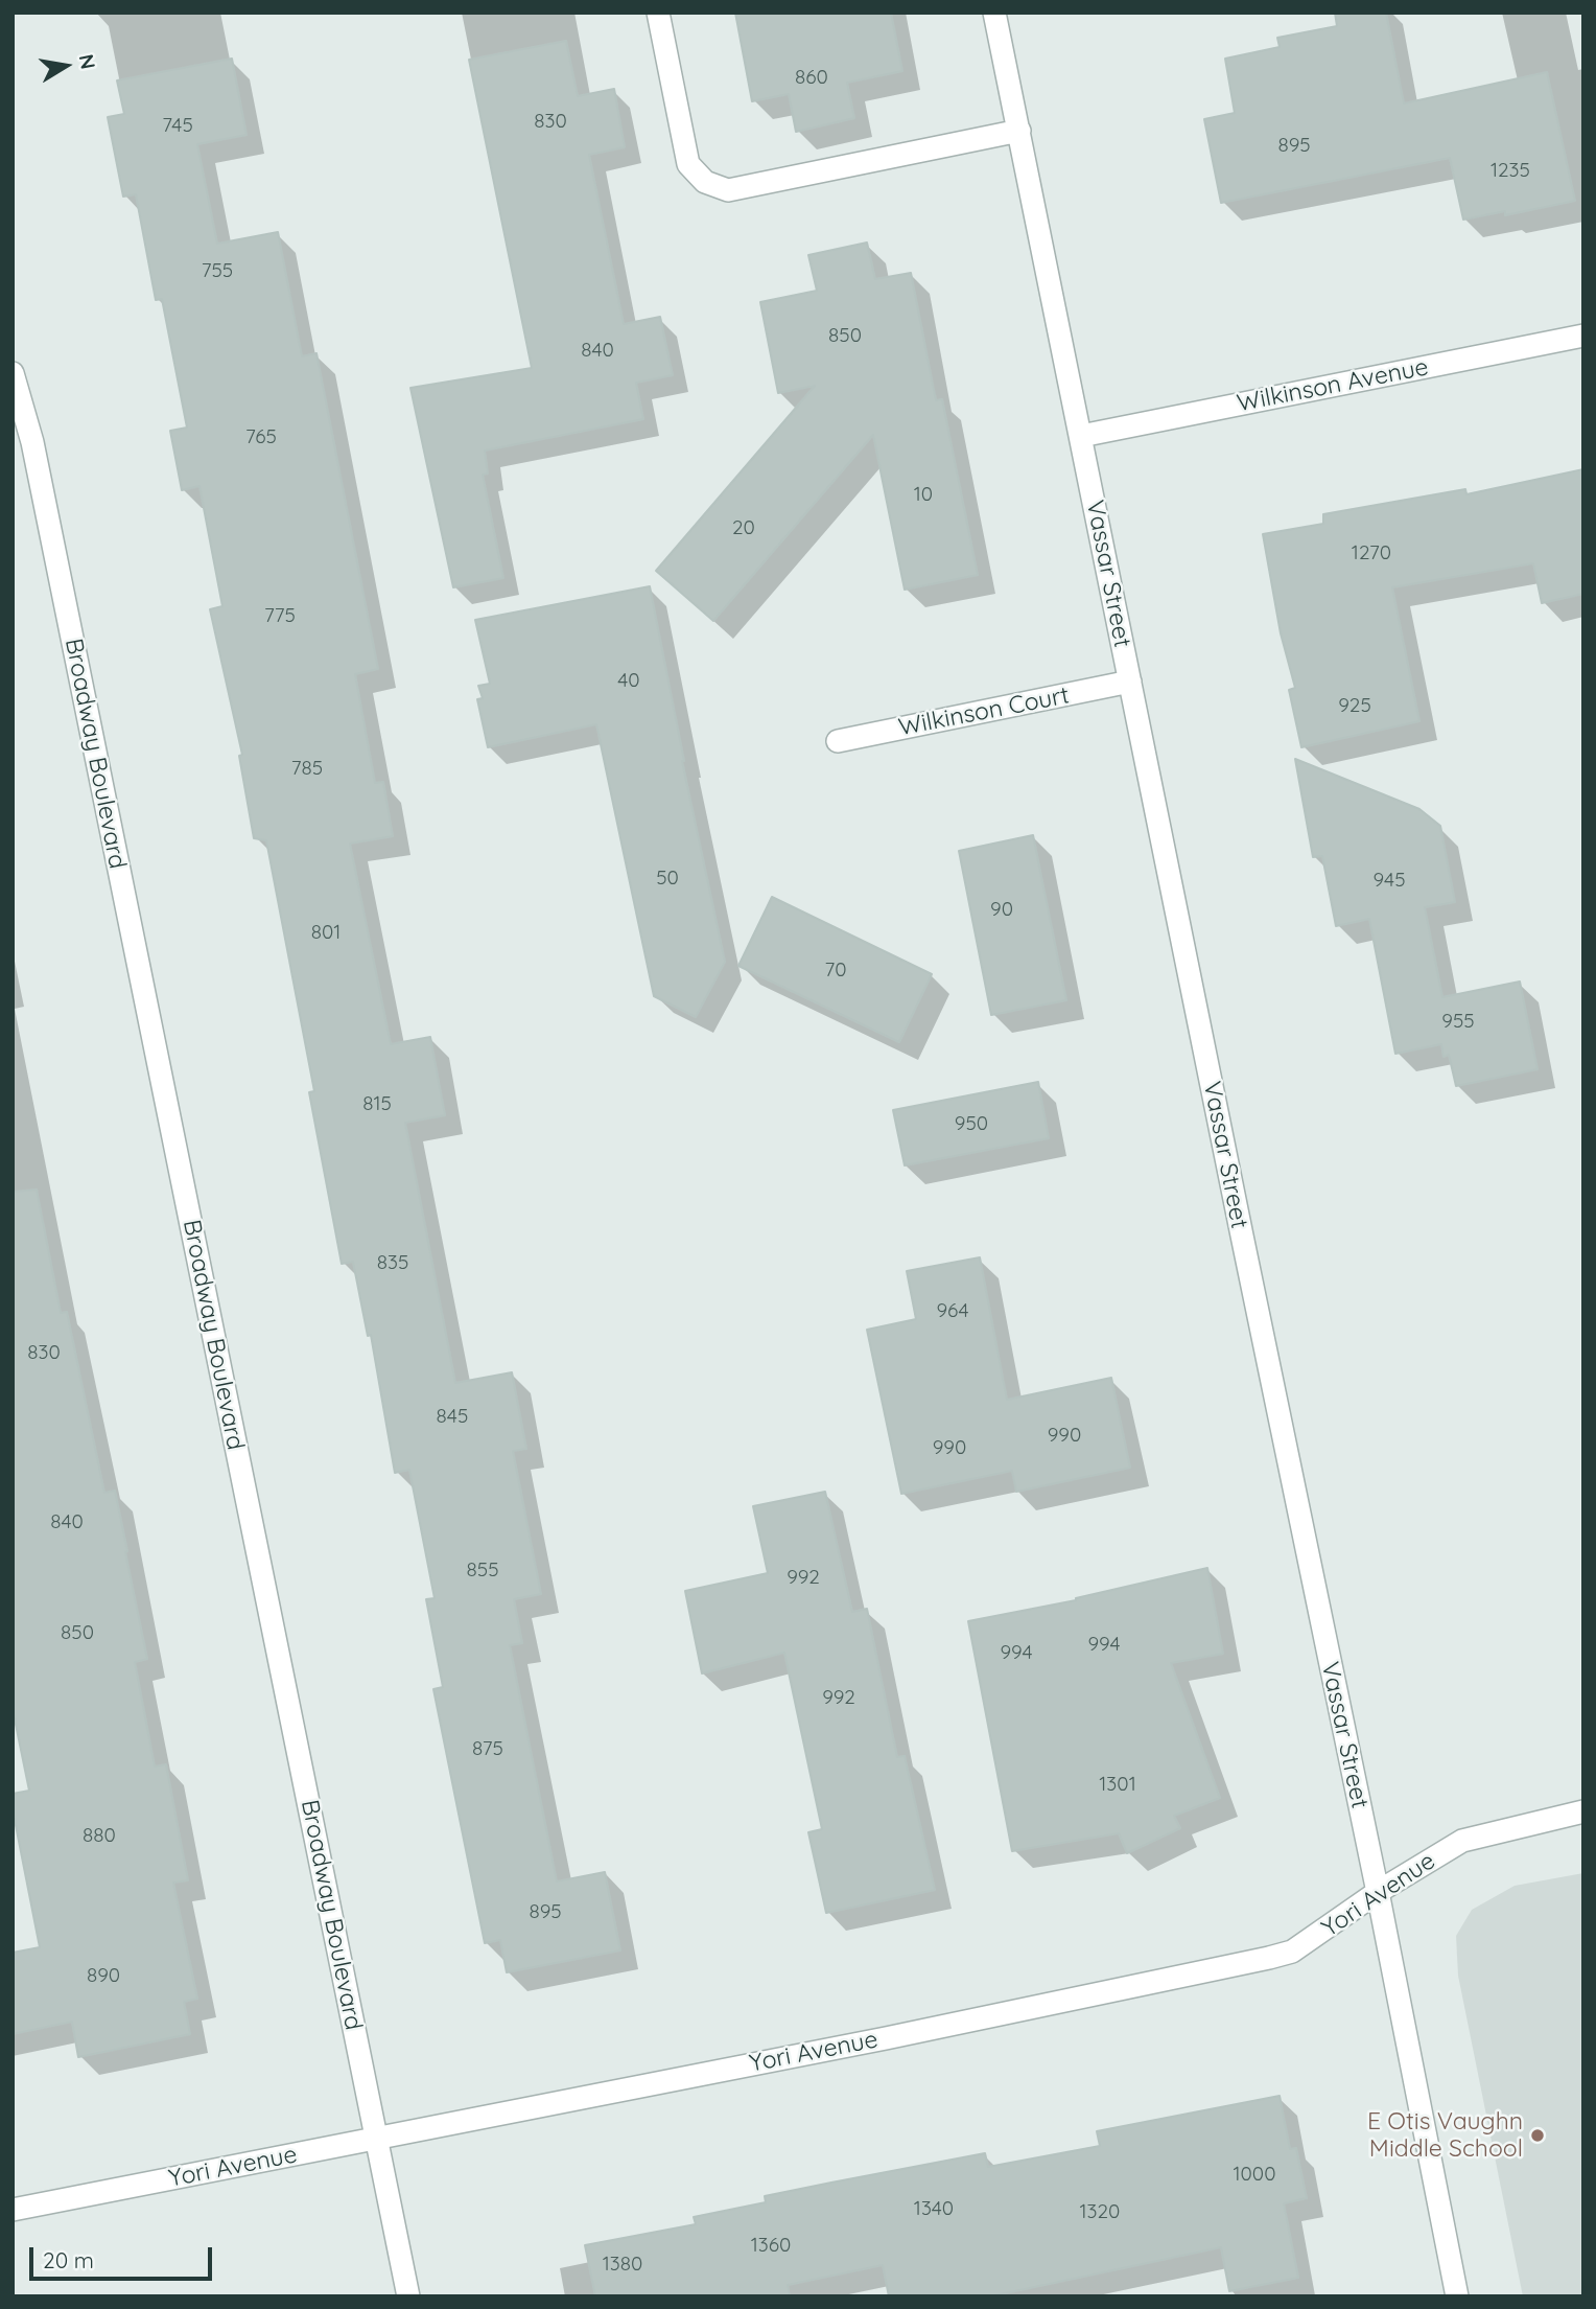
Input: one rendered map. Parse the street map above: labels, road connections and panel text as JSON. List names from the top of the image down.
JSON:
{
  "streets": {
    "street": [
      "Wilkinson Avenue",
      "Vassar Street",
      "Wilkinson Court",
      "Broadway Boulevard",
      "Yori Avenue"
    ]
  },
  "crossings": [
    ["Wilkinson Avenue", "Vassar Street"],
    ["Vassar Street", "Wilkinson Court"],
    ["Vassar Street", "Yori Avenue"],
    ["Broadway Boulevard", "Yori Avenue"]
  ],
  "places": ["E Otis Vaughn Middle School"],
  "house_numbers": [
    "860",
    "830",
    "745",
    "895",
    "1235",
    "755",
    "850",
    "840",
    "765",
    "10",
    "20",
    "1270",
    "775",
    "40",
    "925",
    "785",
    "50",
    "945",
    "90",
    "801",
    "70",
    "955",
    "815",
    "950",
    "835",
    "964",
    "830",
    "845",
    "990",
    "990",
    "840",
    "855",
    "992",
    "850",
    "994",
    "994",
    "992",
    "875",
    "1301",
    "880",
    "895",
    "890",
    "1000",
    "1340",
    "1320",
    "1360",
    "1380"
  ],
  "scale_bar": "20 m",
  "north": "right"
}
